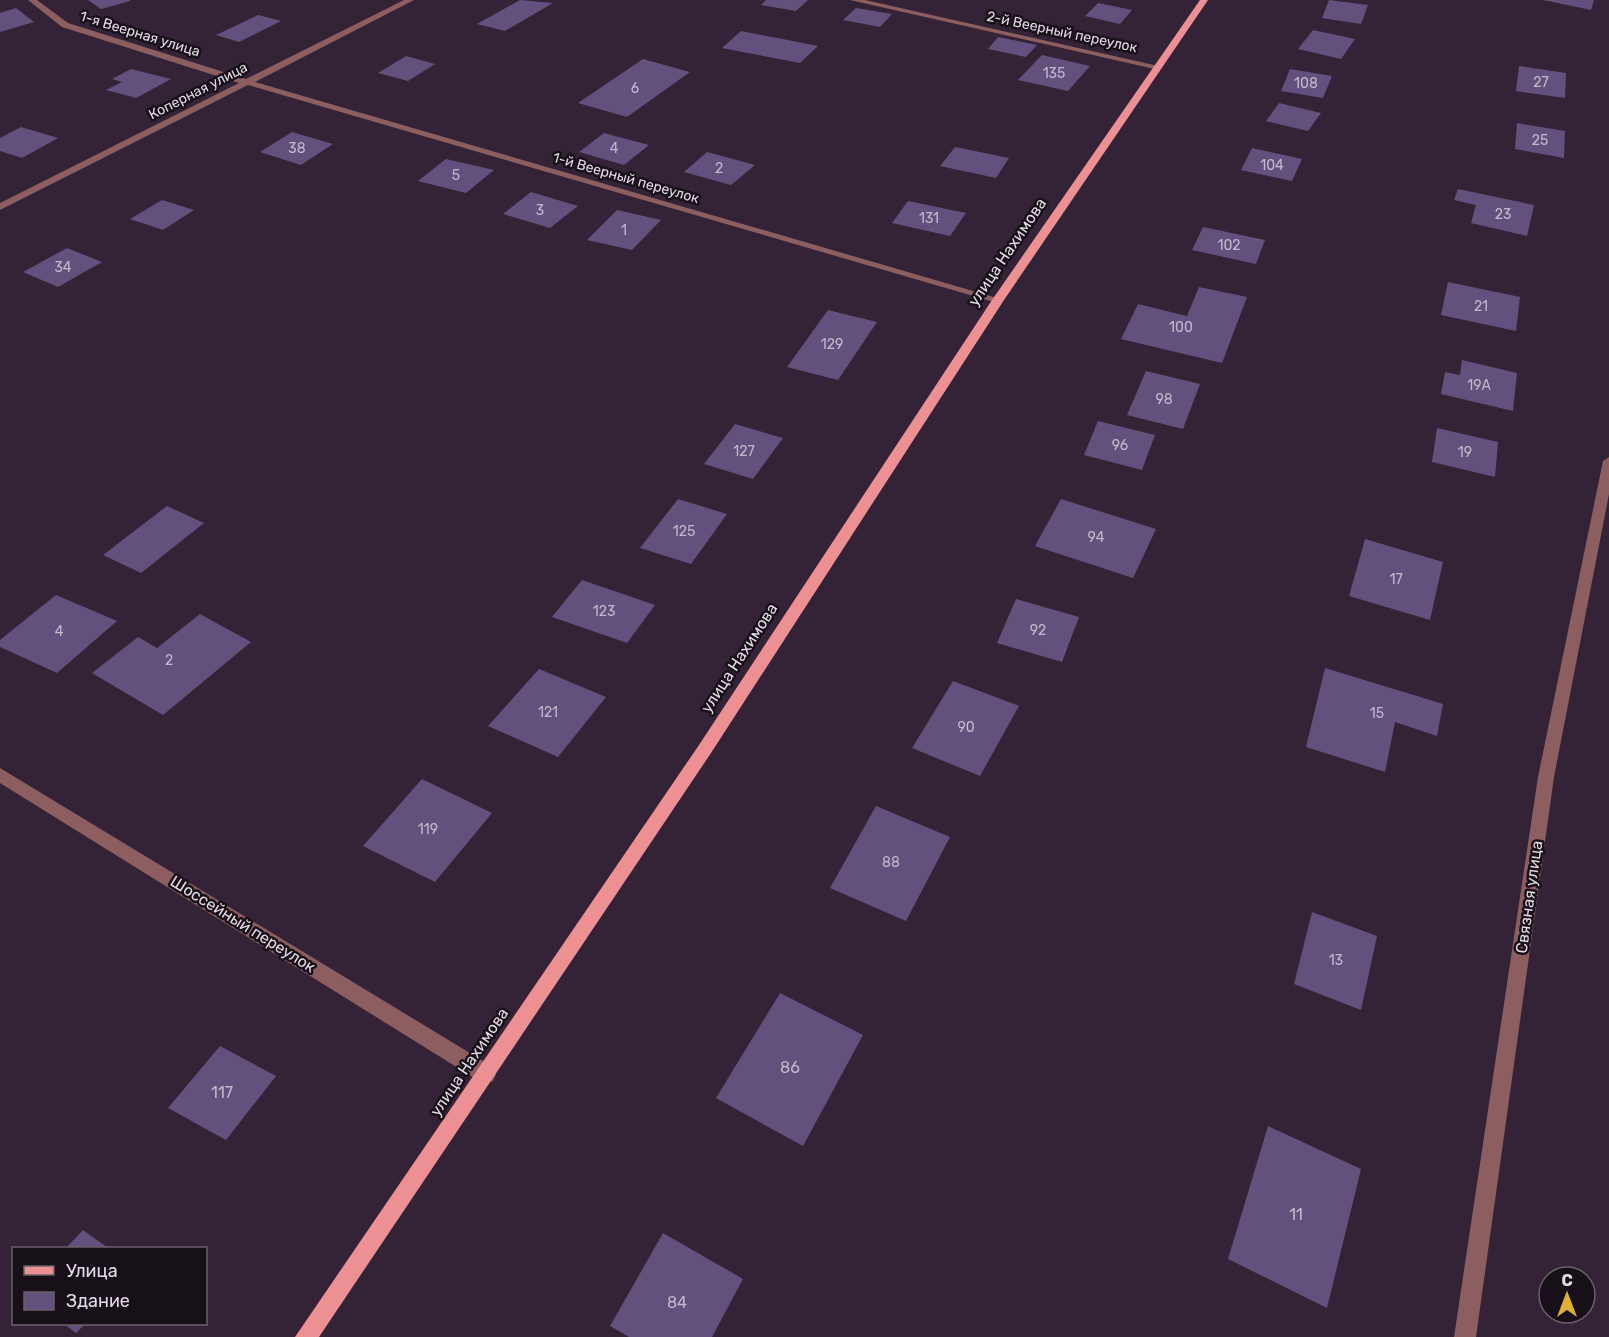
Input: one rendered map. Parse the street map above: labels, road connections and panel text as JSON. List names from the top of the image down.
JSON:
{
  "streets": {
    "main road": ["улица Нахимова"],
    "street": [
      "2-й Веерный переулок",
      "1-я Веерная улица",
      "Коперная улица",
      "1-й Веерный переулок",
      "Связная улица",
      "Шоссейный переулок"
    ]
  },
  "crossings": [
    ["2-й Веерный переулок", "улица Нахимова"],
    ["1-я Веерная улица", "Коперная улица"],
    ["1-я Веерная улица", "1-й Веерный переулок"],
    ["Коперная улица", "1-й Веерный переулок"],
    ["1-й Веерный переулок", "улица Нахимова"],
    ["улица Нахимова", "Шоссейный переулок"]
  ],
  "house_numbers": [
    "135",
    "27",
    "108",
    "6",
    "25",
    "38",
    "4",
    "104",
    "2",
    "5",
    "3",
    "23",
    "131",
    "1",
    "102",
    "34",
    "21",
    "100",
    "129",
    "19А",
    "98",
    "96",
    "127",
    "19",
    "125",
    "94",
    "17",
    "123",
    "92",
    "4",
    "2",
    "121",
    "15",
    "90",
    "119",
    "88",
    "13",
    "86",
    "117",
    "11",
    "84"
  ],
  "legend": ["Улица", "Здание"],
  "north": "top"
}
